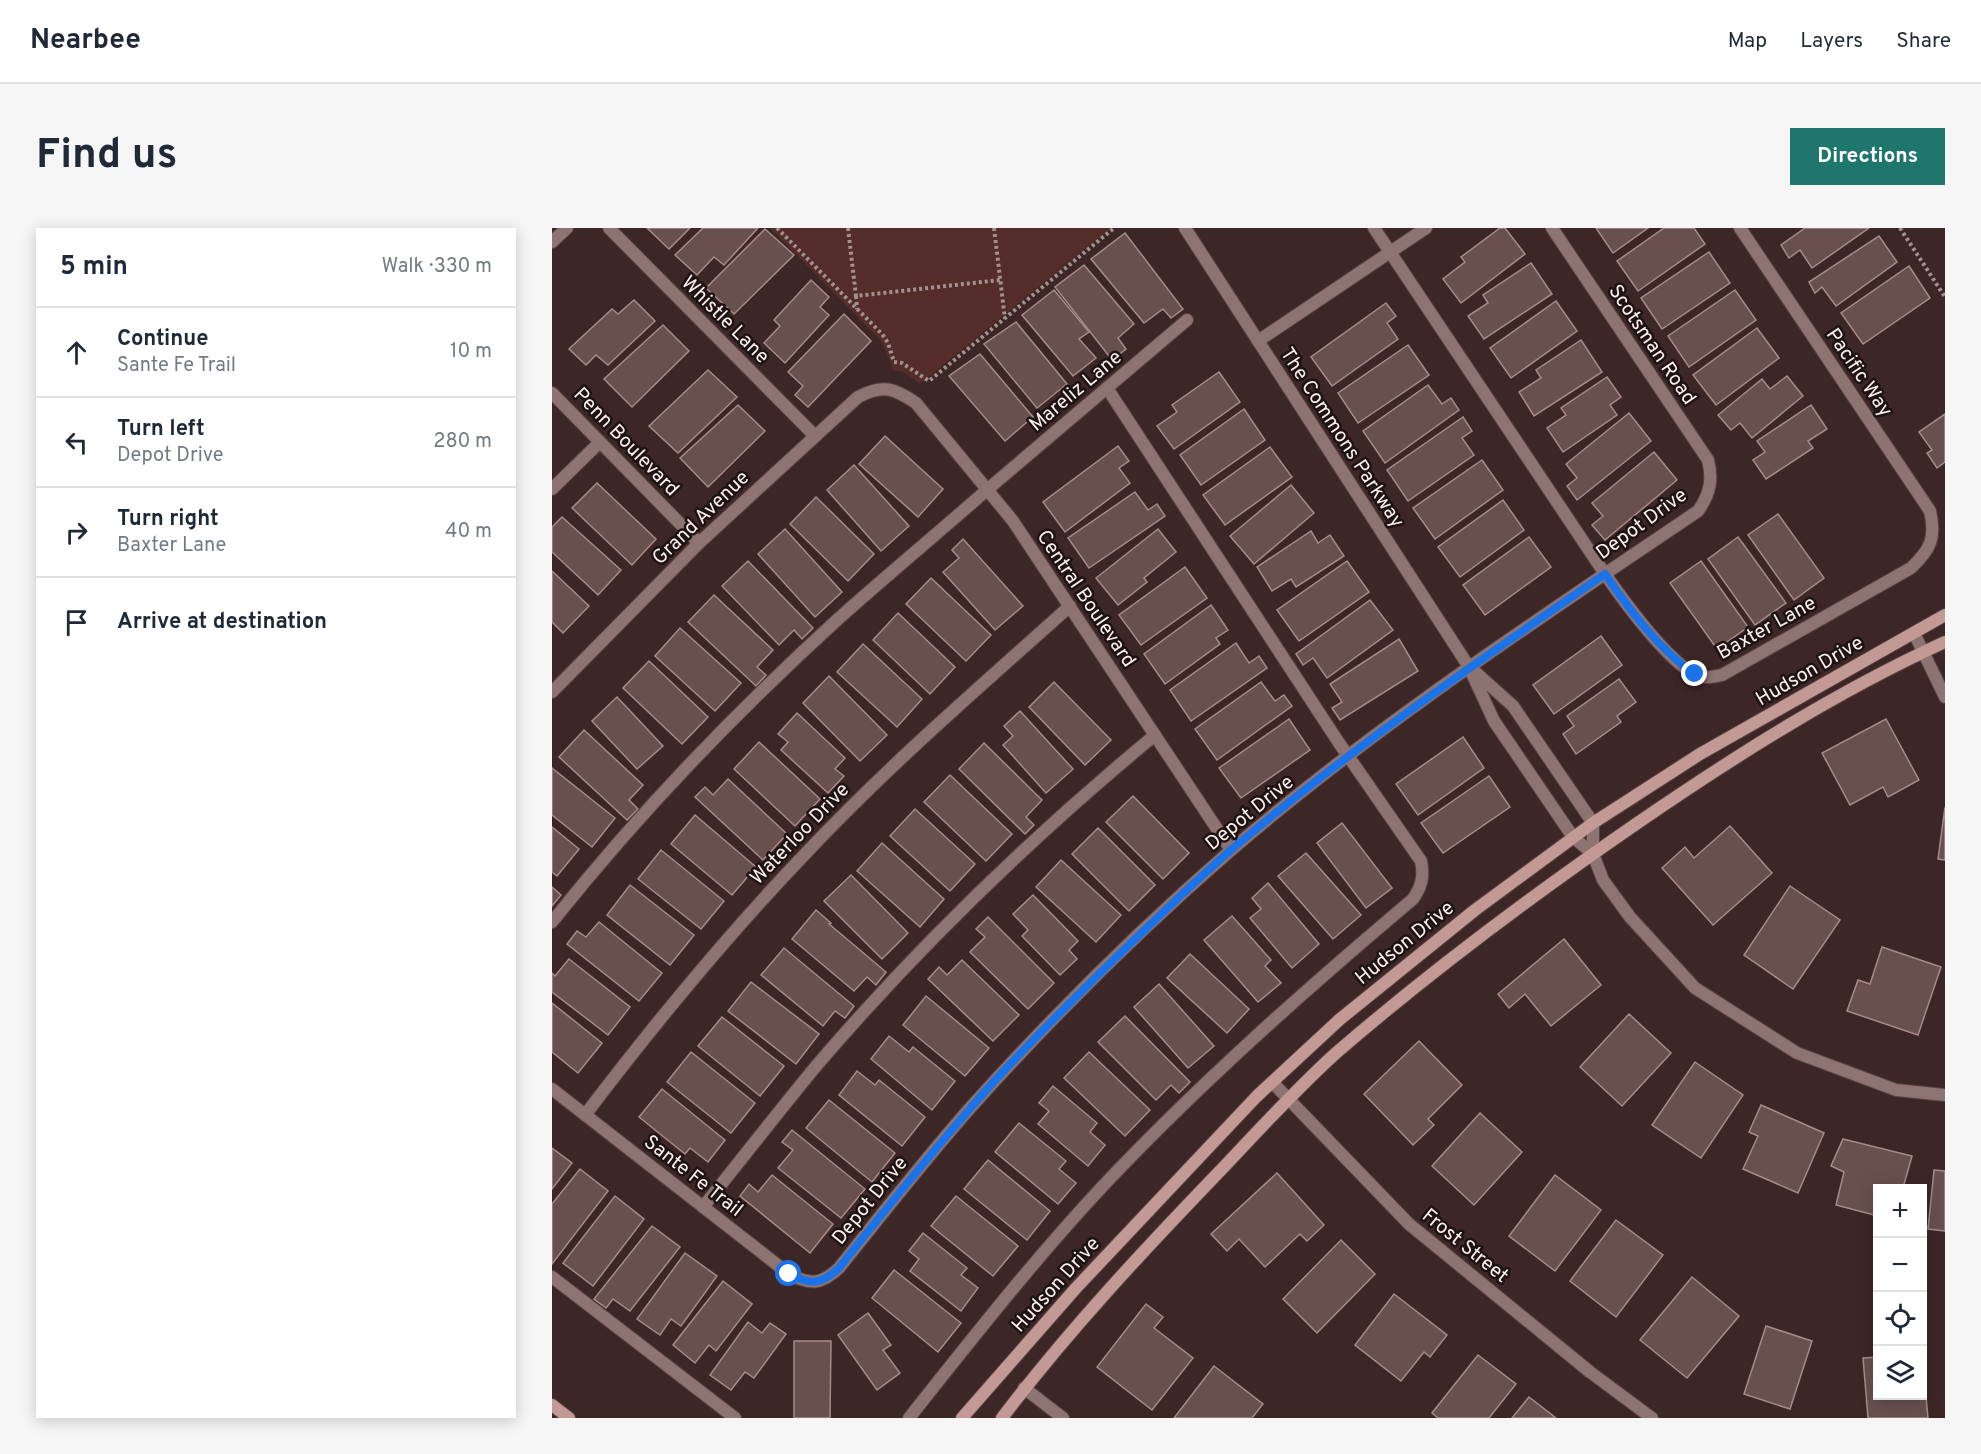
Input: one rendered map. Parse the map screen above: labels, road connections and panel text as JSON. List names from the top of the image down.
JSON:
{
  "streets": {
    "street": [
      "Whistle Lane",
      "Scotsman Road",
      "Pacific Way",
      "Mareliz Lane",
      "The Commons Parkway",
      "Penn Boulevard",
      "Grand Avenue",
      "Depot Drive",
      "Central Boulevard",
      "Baxter Lane",
      "Hudson Drive",
      "Waterloo Drive",
      "Sante Fe Trail",
      "Frost Street"
    ]
  },
  "crossings": [
    ["Whistle Lane", "Grand Avenue"],
    ["Scotsman Road", "Depot Drive"],
    ["Pacific Way", "Baxter Lane"],
    ["Mareliz Lane", "Central Boulevard"],
    ["The Commons Parkway", "Depot Drive"],
    ["The Commons Parkway", "Hudson Drive"],
    ["Penn Boulevard", "Grand Avenue"],
    ["Grand Avenue", "Central Boulevard"],
    ["Depot Drive", "Central Boulevard"],
    ["Depot Drive", "Baxter Lane"],
    ["Depot Drive", "Sante Fe Trail"],
    ["Central Boulevard", "Waterloo Drive"],
    ["Hudson Drive", "Frost Street"],
    ["Waterloo Drive", "Sante Fe Trail"]
  ],
  "page": {
    "header": "Nearbee",
    "nav": ["Map", "Layers", "Share"],
    "buttons": "Directions",
    "title": "Find us",
    "heading": ["5 min", "Walk · 330 m"],
    "list": [
      ["Continue", "Sante Fe Trail", "10 m"],
      ["Turn left", "Depot Drive", "280 m"],
      ["Turn right", "Baxter Lane", "40 m"],
      "Arrive at destination"
    ],
    "map_buttons": ["+", "−"]
  }
}
